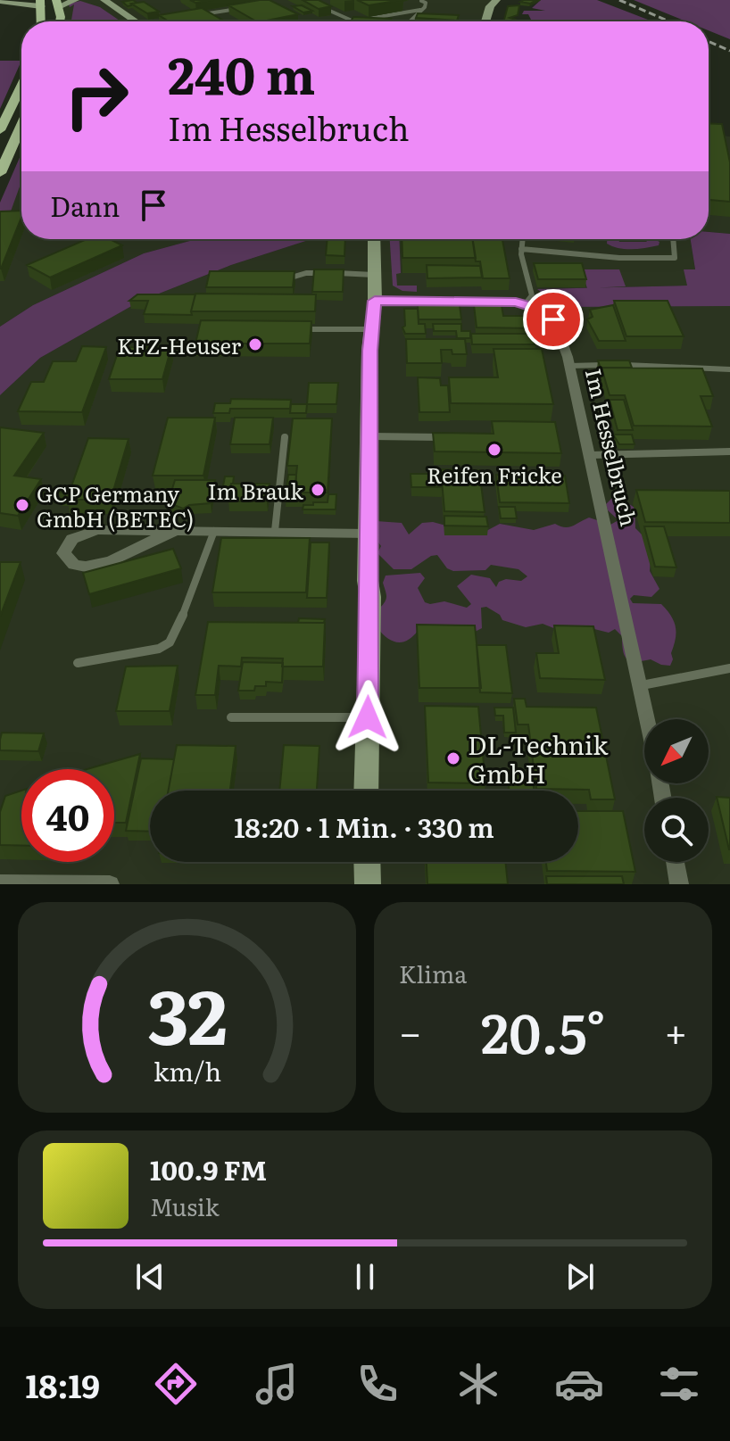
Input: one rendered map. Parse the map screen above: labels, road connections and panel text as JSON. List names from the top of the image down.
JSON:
{
  "streets": {
    "street": ["Im Hesselbruch"]
  },
  "places": [
    "KFZ-Heuser",
    "Reifen Fricke",
    "Im Brauk",
    "GCP Germany GmbH (BETEC)",
    "DL-Technik GmbH"
  ],
  "north": "bottom left",
  "page": {
    "turn": ["240 m", "Im Hesselbruch"],
    "then": "Dann",
    "limit": "40",
    "trip": "18:20 · 1 Min. · 330 m",
    "tile": "Klima",
    "heat": ["−", "20.5°", "+"],
    "song": ["100.9 FM", "Musik"],
    "tabs": "18:19",
    "gauge": ["32", "km/h"]
  }
}
